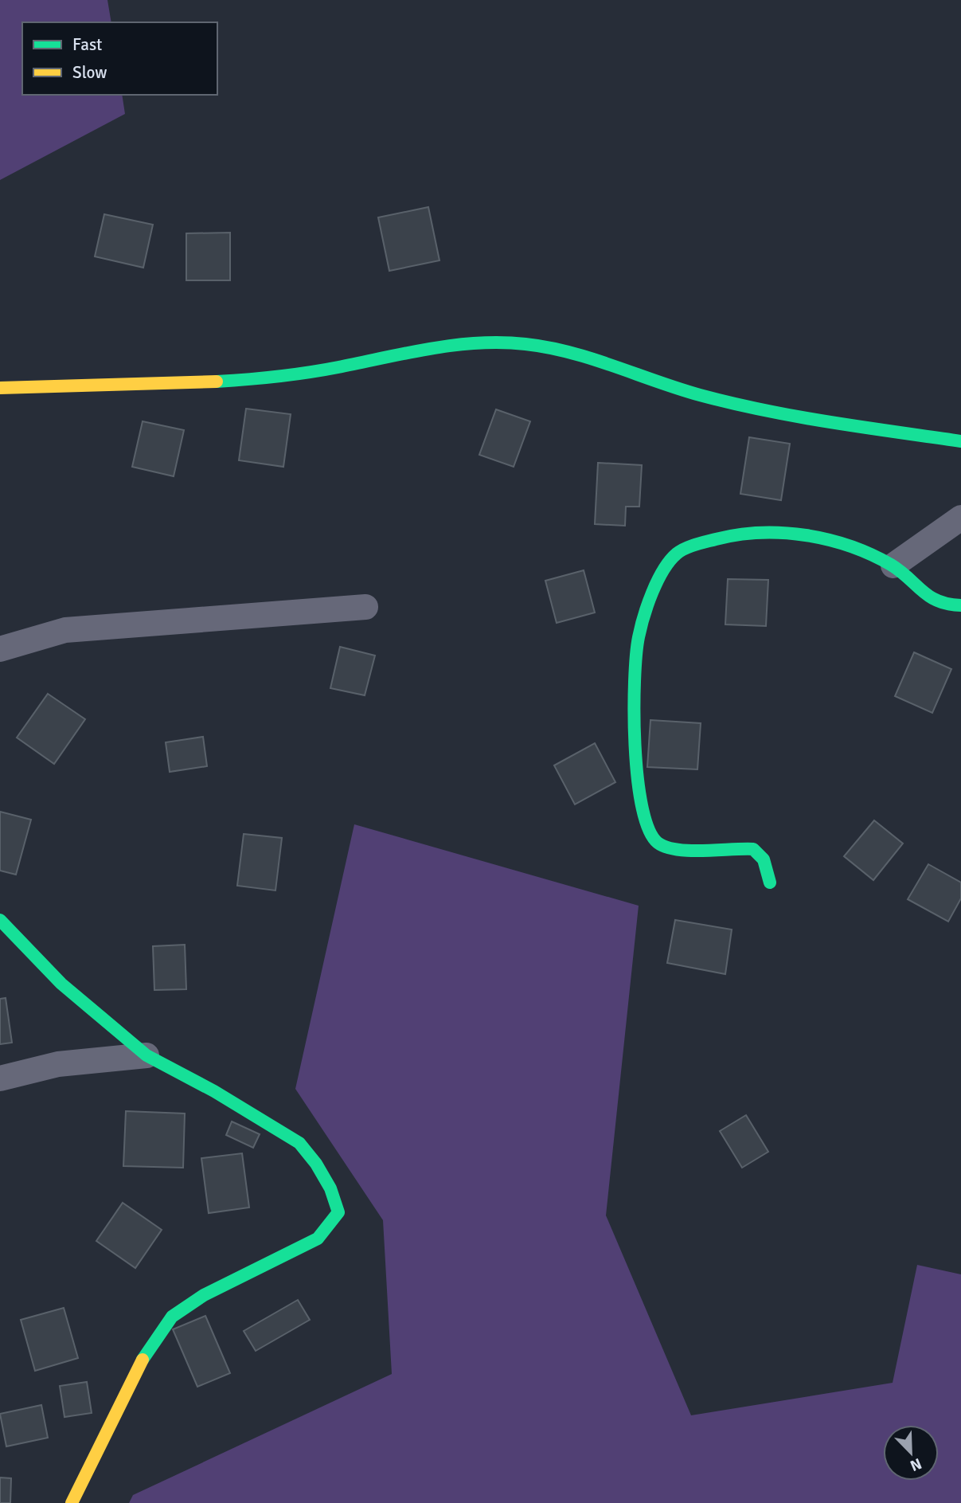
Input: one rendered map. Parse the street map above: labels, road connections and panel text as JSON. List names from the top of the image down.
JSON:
{
  "legend": ["Fast", "Slow"],
  "north": "bottom right"
}
